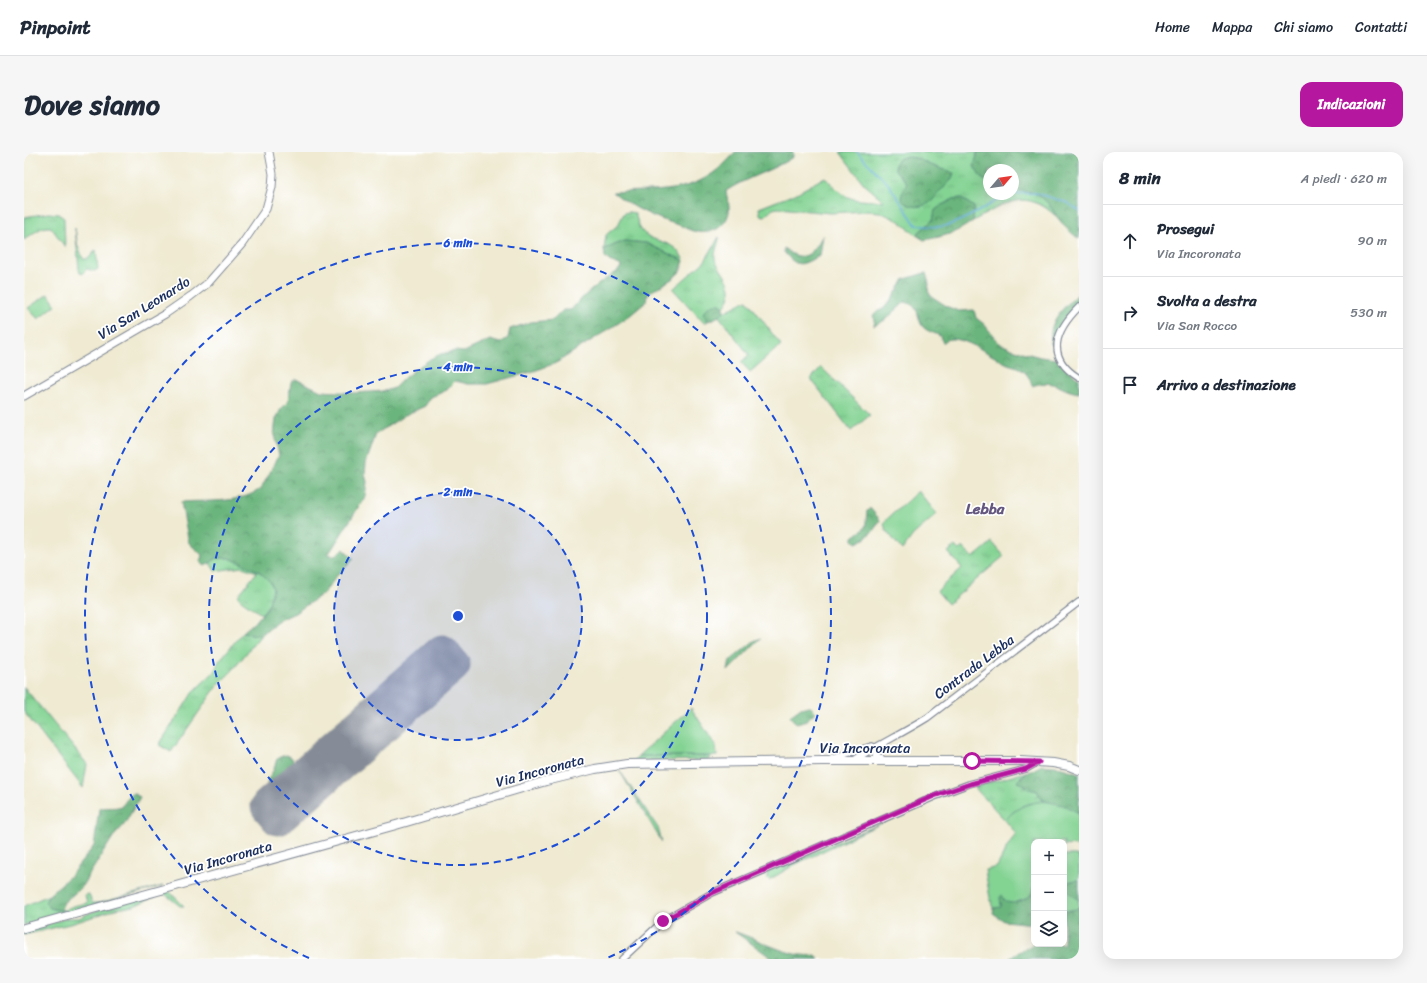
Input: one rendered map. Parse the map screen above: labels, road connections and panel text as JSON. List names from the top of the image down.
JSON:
{
  "streets": {
    "main road": ["Via Incoronata"],
    "street": ["Via San Leonardo", "Contrada Lebba"]
  },
  "districts": ["Lebba"],
  "north": "top right",
  "page": {
    "header": "Pinpoint",
    "nav": [
      "Home",
      "Mappa",
      "Chi siamo",
      "Contatti"
    ],
    "title": "Dove siamo",
    "buttons": "Indicazioni",
    "heading": ["8 min", "A piedi · 620 m"],
    "list": [
      ["Prosegui", "Via Incoronata", "90 m"],
      ["Svolta a destra", "Via San Rocco", "530 m"],
      "Arrivo a destinazione"
    ],
    "map_buttons": ["+", "−"]
  },
  "rings": ["6 min", "4 min", "2 min"]
}
